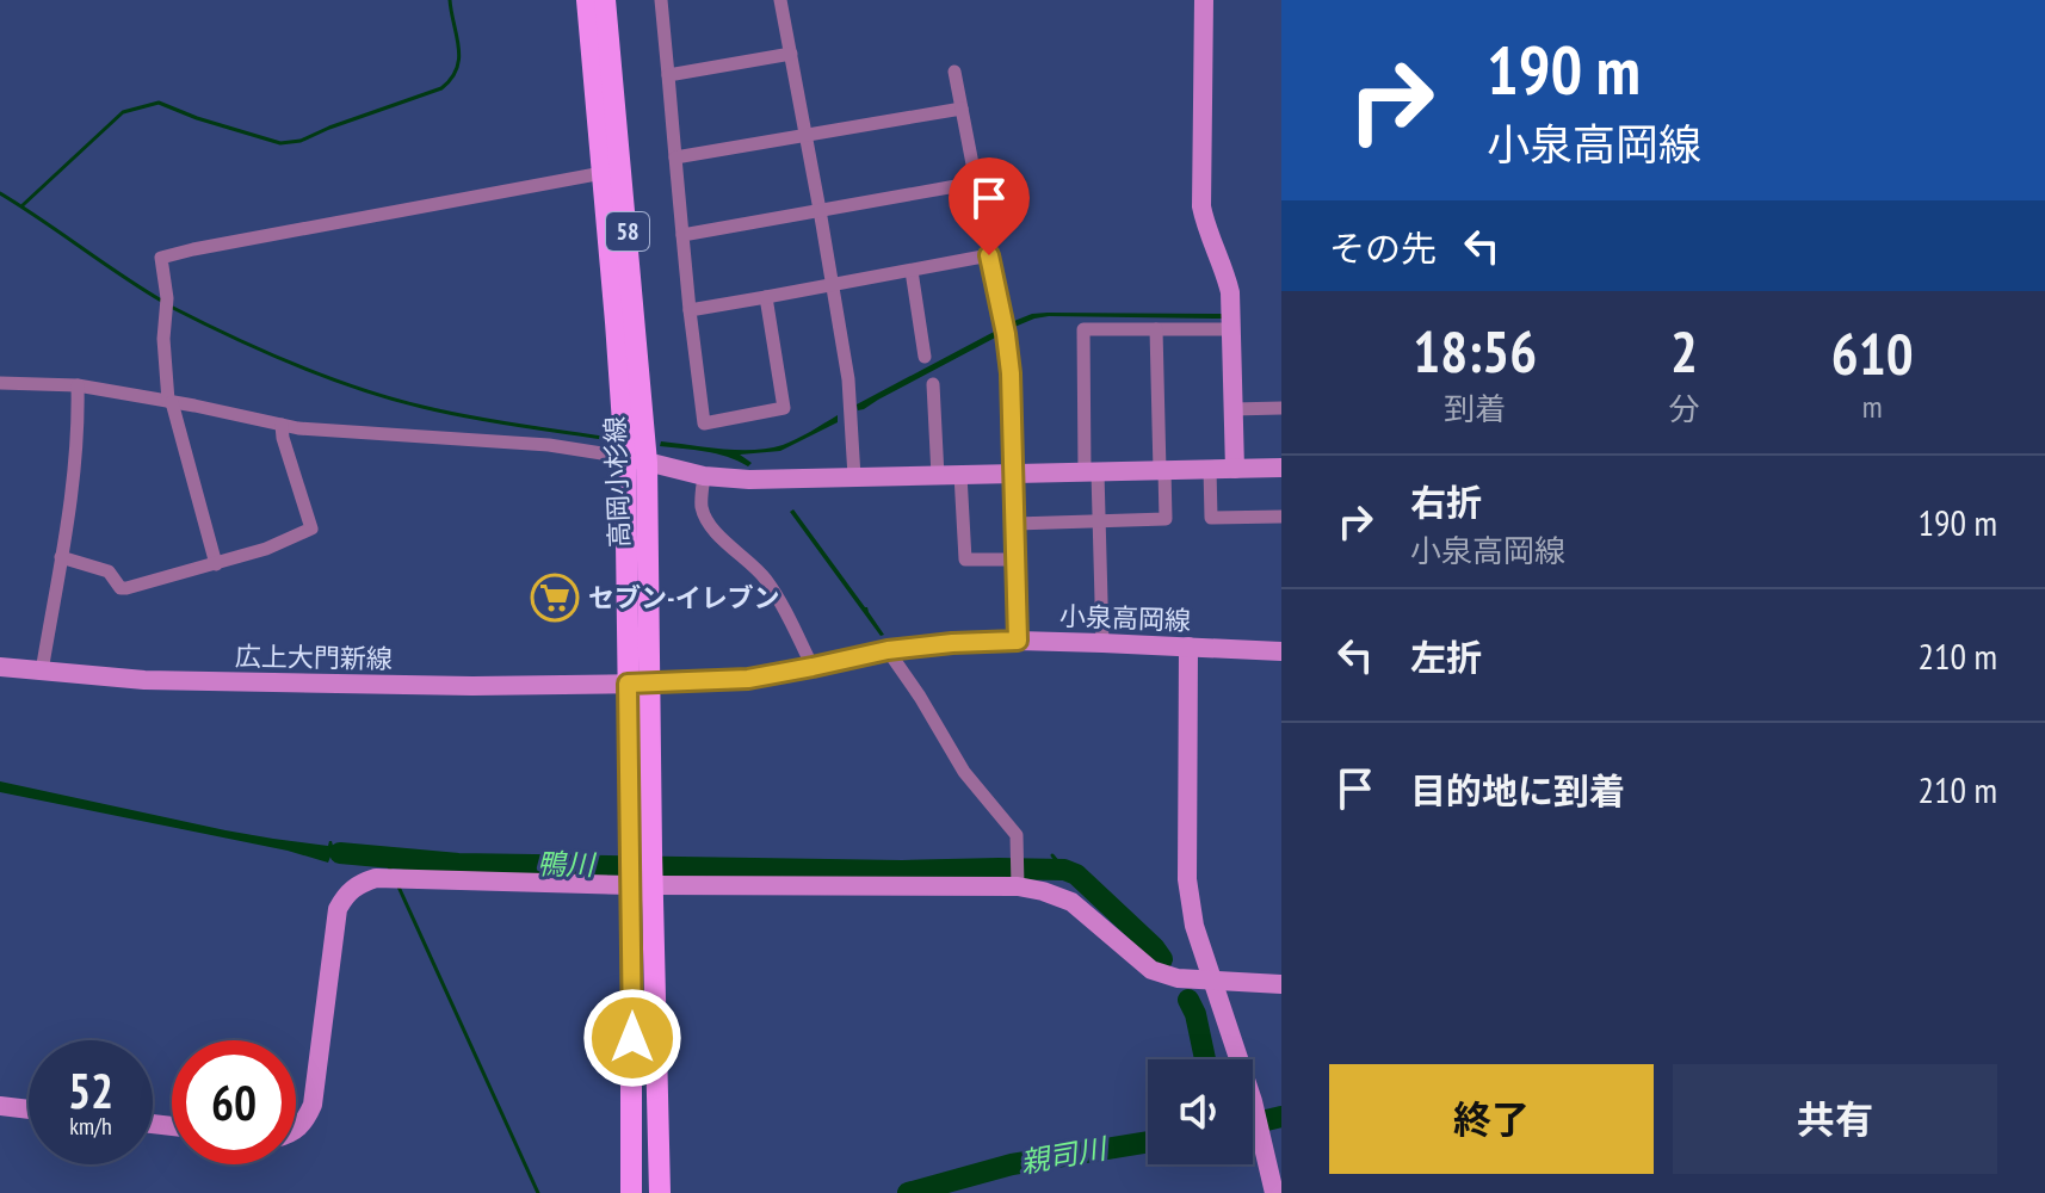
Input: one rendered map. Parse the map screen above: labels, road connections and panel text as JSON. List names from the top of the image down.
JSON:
{
  "streets": {
    "main road": ["58", "高岡小杉線"],
    "street": ["小泉高岡線", "広上大門新線"]
  },
  "crossings": [
    ["高岡小杉線", "小泉高岡線"],
    ["高岡小杉線", "広上大門新線"],
    ["小泉高岡線", "広上大門新線"]
  ],
  "water": ["鴨川", "親司川"],
  "places": {
    "supermarket": ["セブン-イレブン"]
  },
  "page": {
    "turn": ["190 m", "小泉高岡線"],
    "then": "その先",
    "eta": [
      "18:56",
      "到着",
      "2",
      "分",
      "610",
      "m"
    ],
    "list": [
      {
        "name": "右折",
        "note": "小泉高岡線",
        "value": "190 m"
      },
      {
        "name": "左折",
        "value": "210 m"
      },
      {
        "name": "目的地に到着",
        "value": "210 m"
      }
    ],
    "speed": "52 km/h",
    "limit": "60",
    "buttons": ["終了", "共有"]
  }
}
